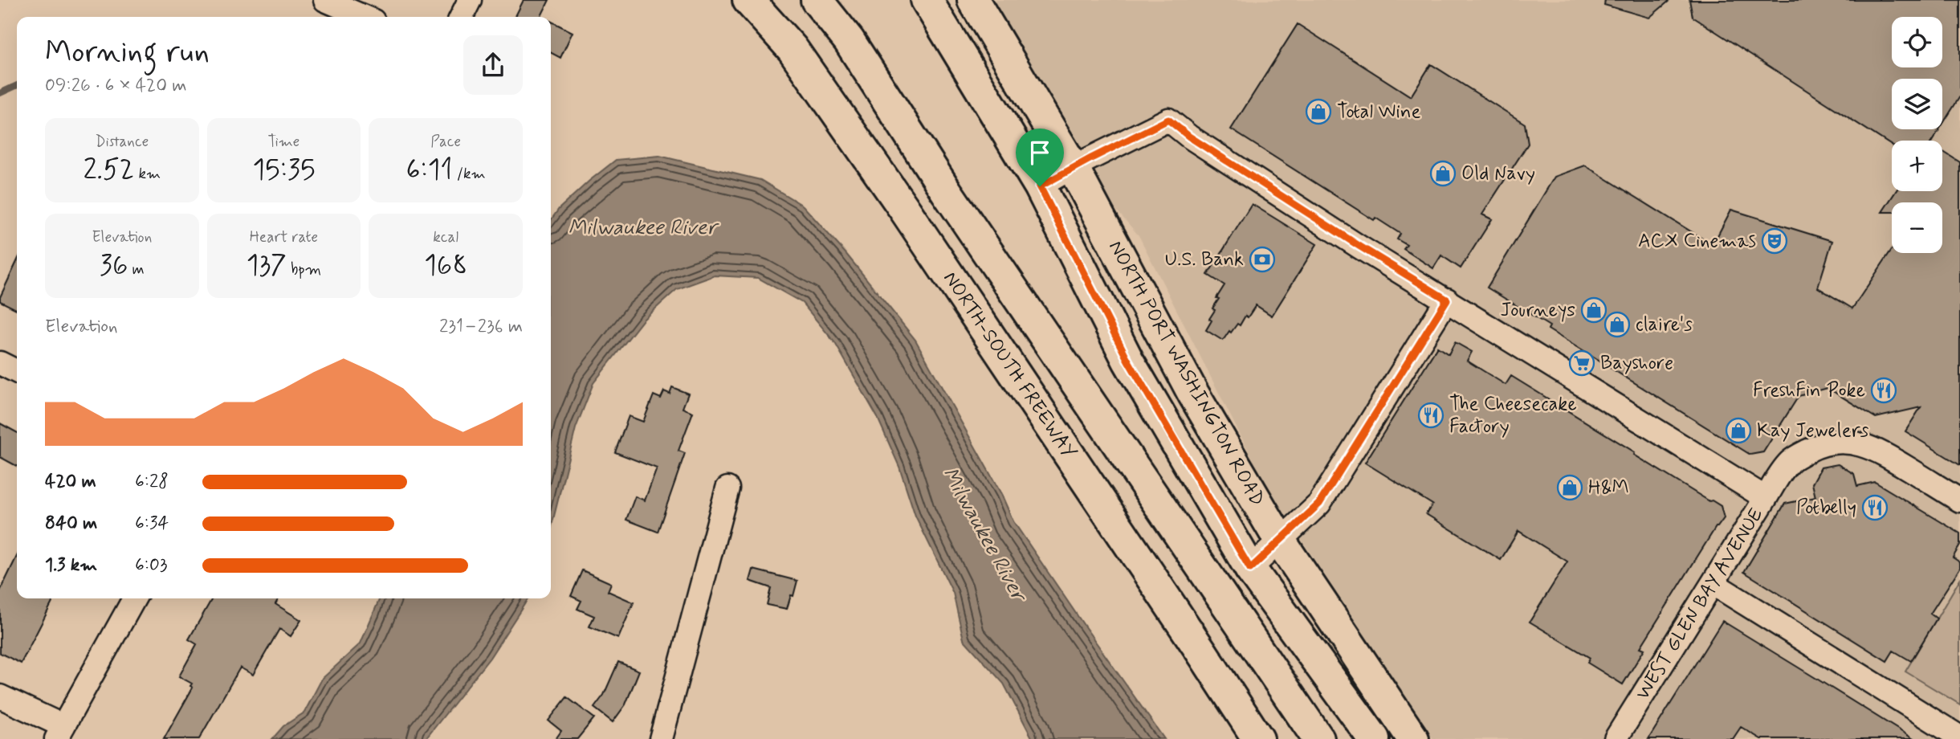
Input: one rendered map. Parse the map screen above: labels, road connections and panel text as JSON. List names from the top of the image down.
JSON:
{
  "streets": {
    "main road": ["NORTH-SOUTH FREEWAY", "NORTH PORT WASHINGTON ROAD"],
    "street": ["WEST GLEN BAY AVENUE"]
  },
  "water": ["Milwaukee River"],
  "places": {
    "shop": [
      "Total Wine",
      "Old Navy",
      "Journeys",
      "claire's",
      "Kay Jewelers",
      "H&M"
    ],
    "theatre": ["ACX Cinemas"],
    "bank": ["U.S. Bank"],
    "supermarket": ["Bayshore"],
    "restaurant": ["FreshFin Poke", "The Cheesecake Factory", "Potbelly"]
  },
  "page": {
    "map_buttons": ["+", "−"],
    "heading": ["Morning run", "09:26 · 6 × 420 m"],
    "stats": [
      ["Distance", "2.52 km"],
      ["Time", "15:35"],
      ["Pace", "6:11 /km"],
      ["Elevation", "36 m"],
      ["Heart rate", "137 bpm"],
      ["kcal", "168"]
    ],
    "chart": ["Elevation", "231–236 m"],
    "list": [
      {
        "name": "420 m",
        "note": "6:28"
      },
      {
        "name": "840 m",
        "note": "6:34"
      },
      {
        "name": "1.3 km",
        "note": "6:03"
      }
    ]
  }
}
